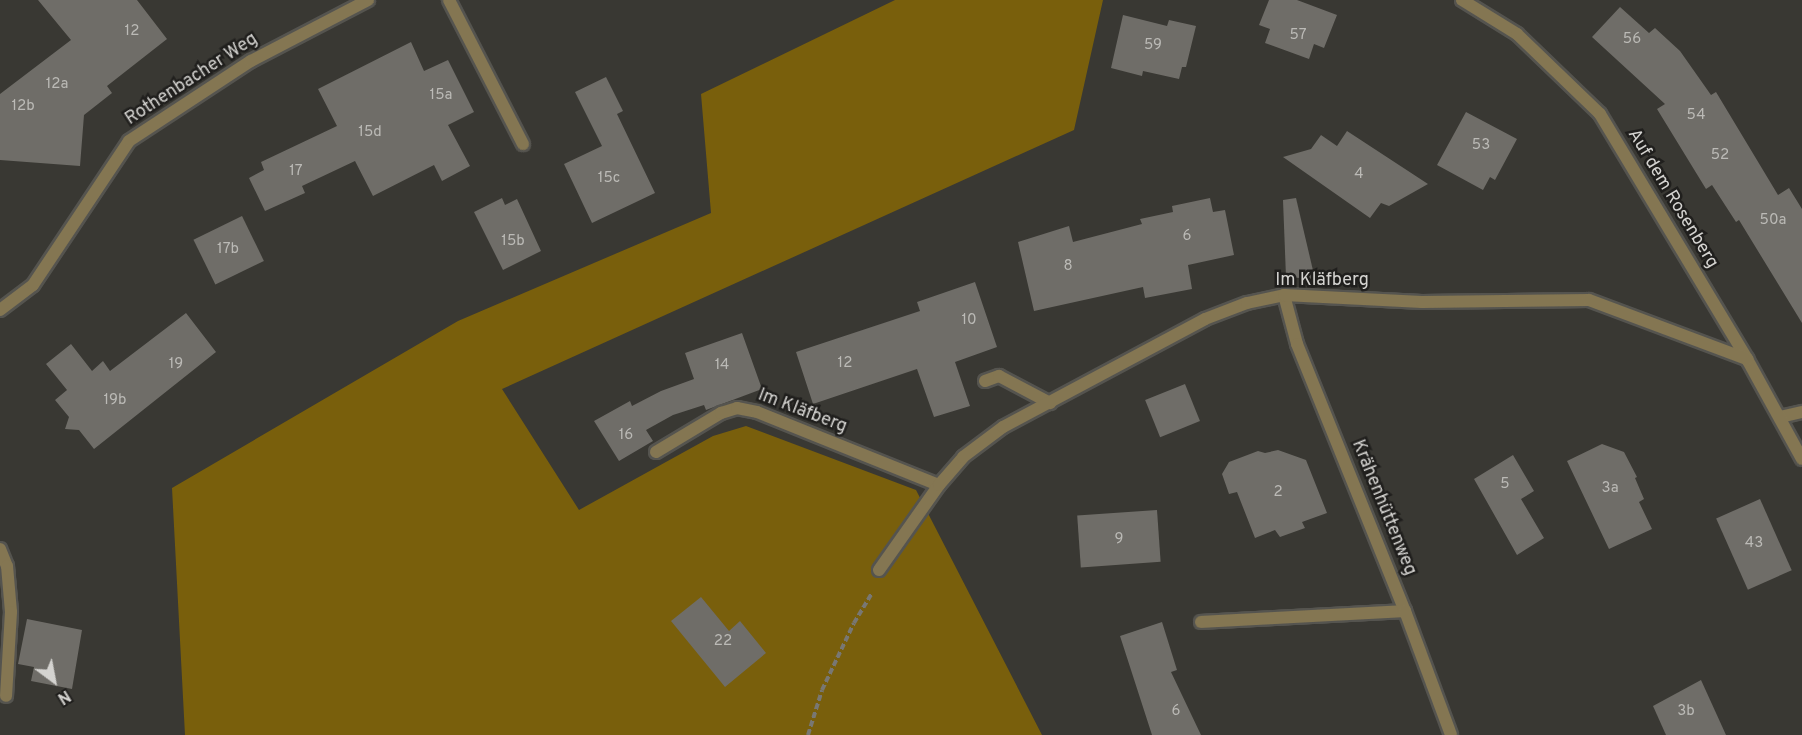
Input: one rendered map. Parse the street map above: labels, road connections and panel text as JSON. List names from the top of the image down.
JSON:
{
  "streets": {
    "street": [
      "Rothenbacher Weg",
      "Auf dem Rosenberg",
      "Im Kläfberg",
      "Krähenhüttenweg"
    ]
  },
  "crossings": [
    ["Auf dem Rosenberg", "Im Kläfberg"],
    ["Im Kläfberg", "Krähenhüttenweg"]
  ],
  "house_numbers": [
    "12",
    "57",
    "56",
    "59",
    "12a",
    "15a",
    "12b",
    "54",
    "15d",
    "53",
    "52",
    "17",
    "4",
    "15c",
    "50a",
    "6",
    "15b",
    "17b",
    "8",
    "10",
    "12",
    "19",
    "14",
    "19b",
    "16",
    "5",
    "3a",
    "2",
    "9",
    "43",
    "22",
    "6",
    "3b"
  ],
  "north": "bottom right"
}
